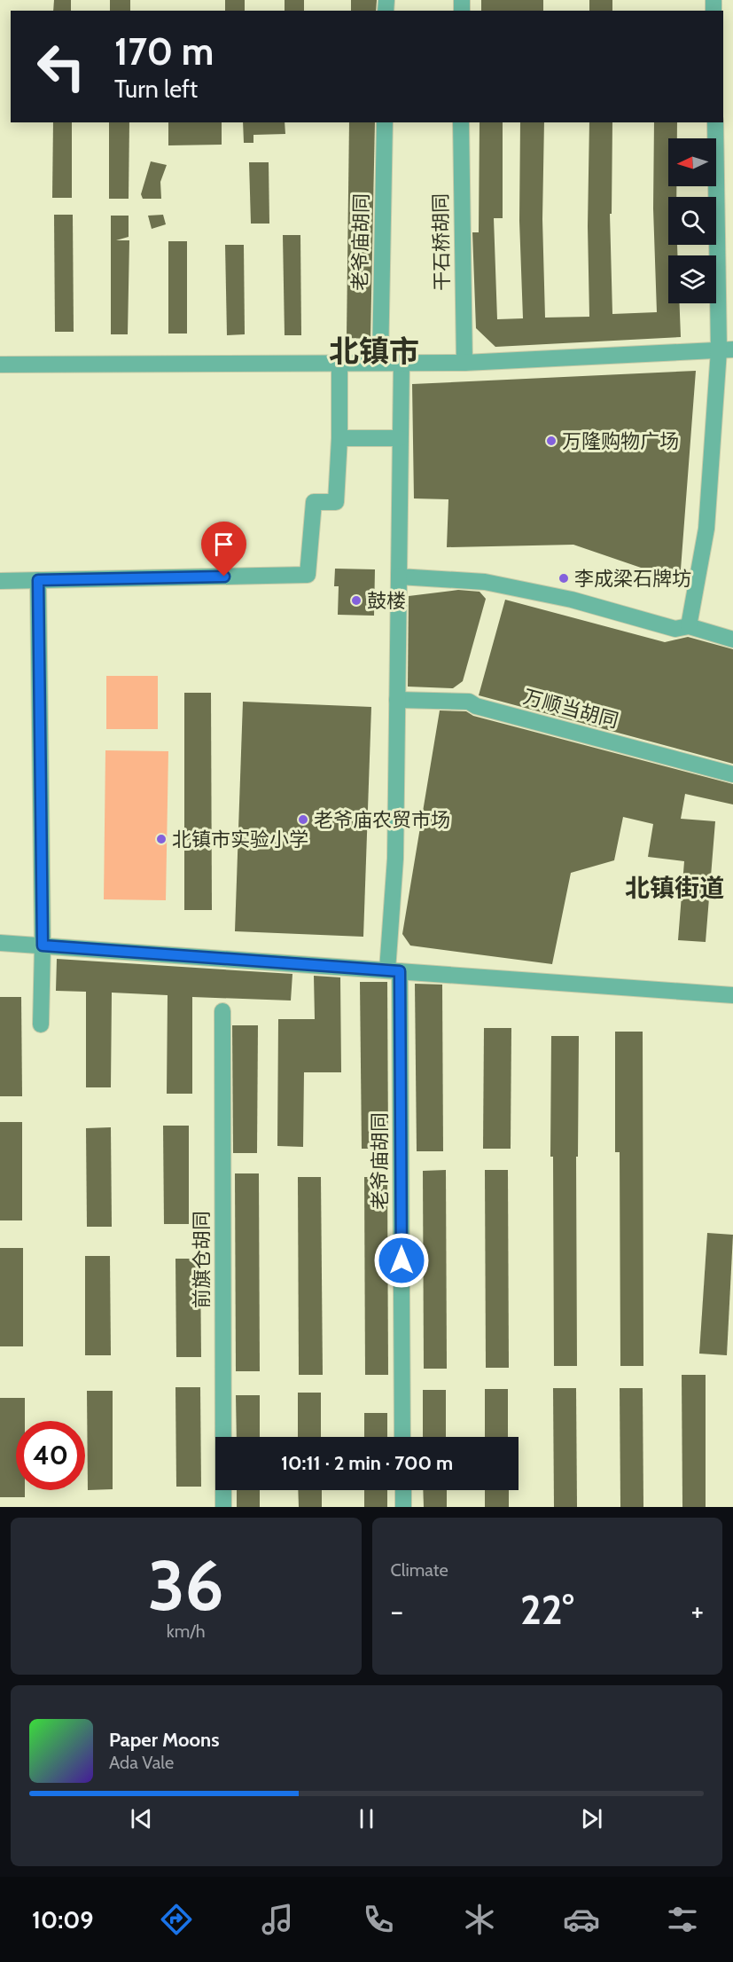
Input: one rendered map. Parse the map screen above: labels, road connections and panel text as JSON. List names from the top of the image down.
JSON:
{
  "streets": {
    "street": [
      "老爷庙胡同",
      "干石桥胡同",
      "万顺当胡同",
      "前旗仓胡同"
    ]
  },
  "crossings": [
    ["老爷庙胡同", "万顺当胡同"]
  ],
  "districts": ["北镇市", "北镇街道"],
  "places": [
    "万隆购物广场",
    "李成梁石牌坊",
    "鼓楼",
    "老爷庙农贸市场",
    "北镇市实验小学"
  ],
  "north": "left",
  "page": {
    "turn": ["170 m", "Turn left"],
    "limit": "40",
    "trip": "10:11 · 2 min · 700 m",
    "tile": [
      ["36", "km/h"],
      "Climate"
    ],
    "heat": ["−", "22°", "+"],
    "song": ["Paper Moons", "Ada Vale"],
    "tabs": "10:09"
  }
}
